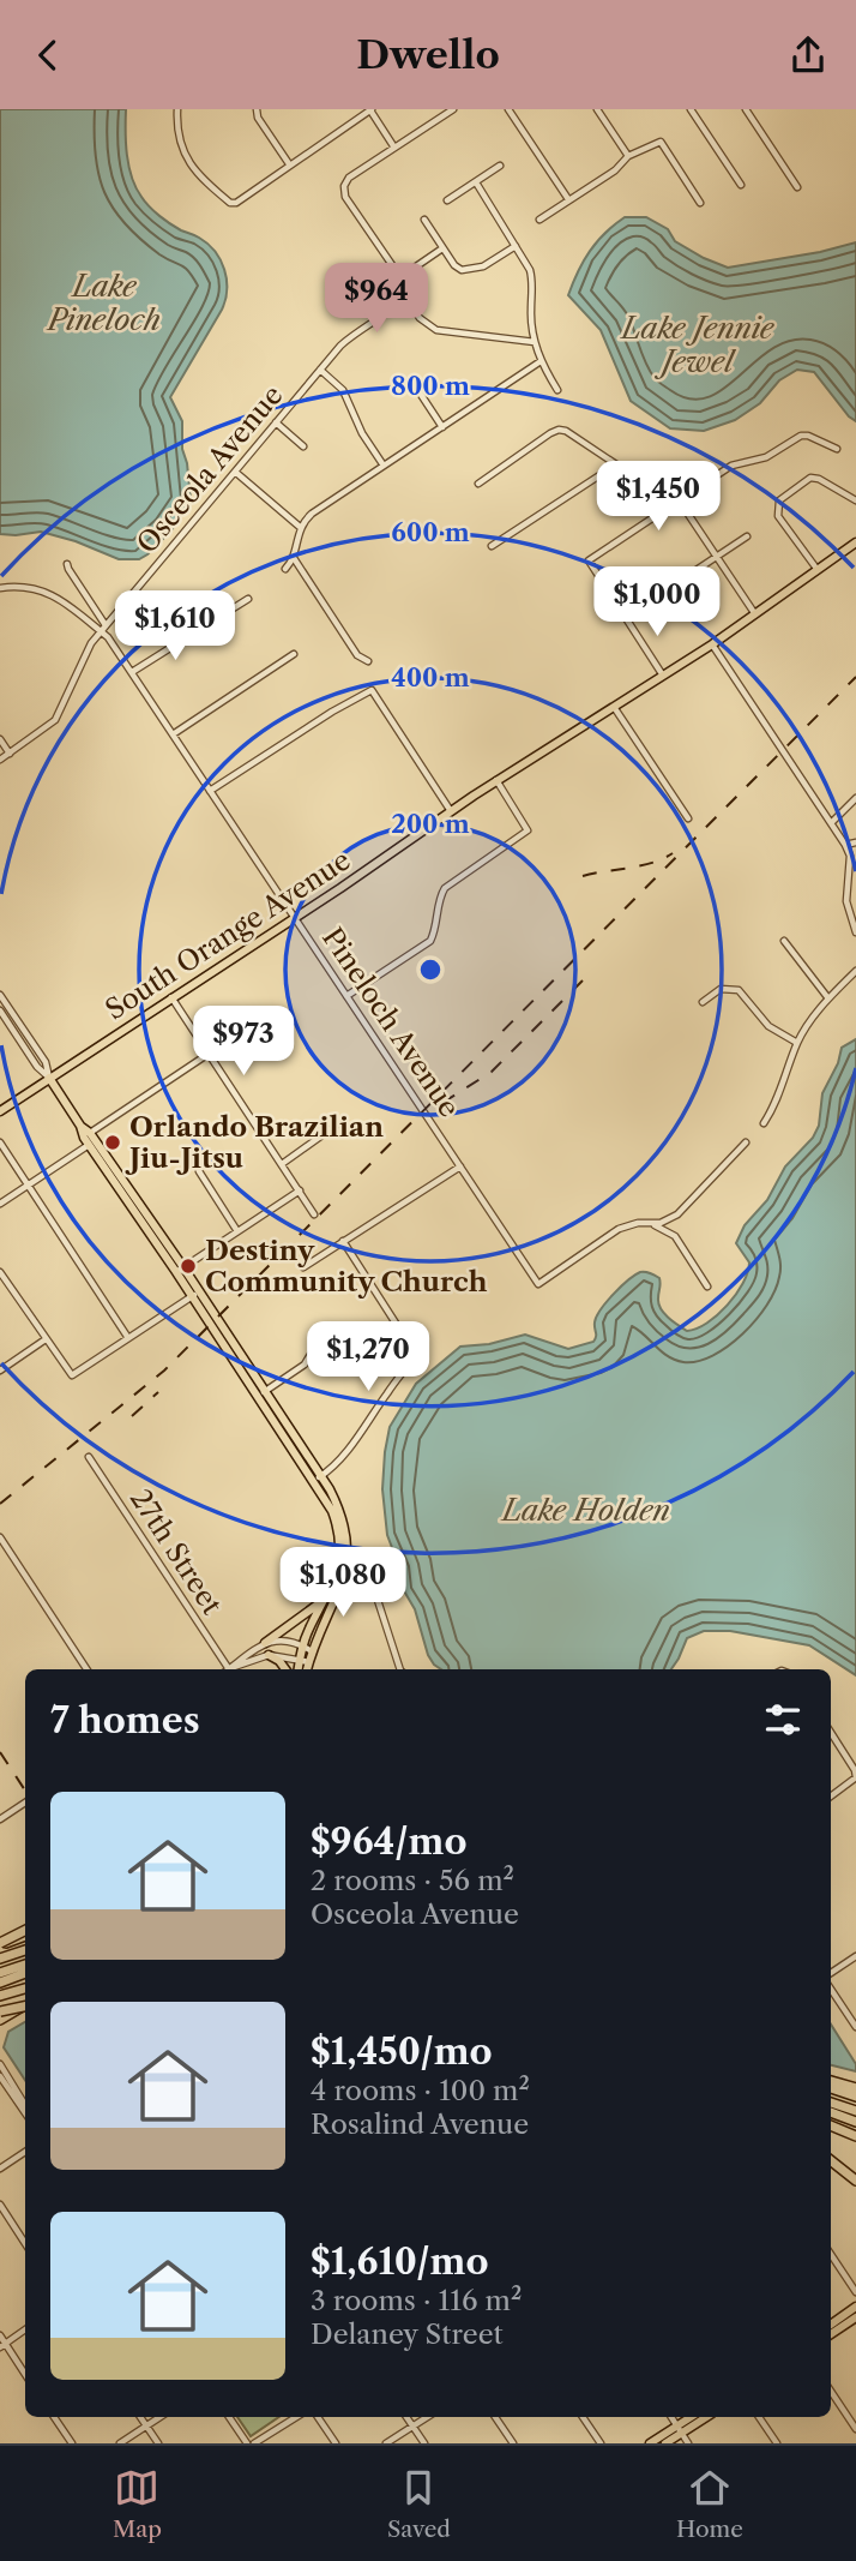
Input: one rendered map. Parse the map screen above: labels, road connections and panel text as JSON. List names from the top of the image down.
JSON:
{
  "streets": {
    "main road": ["South Orange Avenue"],
    "street": ["Osceola Avenue", "Pineloch Avenue", "27th Street"]
  },
  "crossings": [
    ["Osceola Avenue", "Pineloch Avenue"],
    ["South Orange Avenue", "Pineloch Avenue"]
  ],
  "water": ["Lake Pineloch", "Lake Jennie Jewel", "Lake Holden"],
  "places": ["Orlando Brazilian Jiu-Jitsu", "Destiny Community Church"],
  "page": {
    "header": "Dwello",
    "price": [
      "$964",
      "$1,450",
      "$1,000",
      "$1,610",
      "$973",
      "$1,270",
      "$1,080"
    ],
    "heading": "7 homes",
    "list": [
      {
        "name": "$964/mo",
        "note": "2 rooms · 56 m² · Osceola Avenue"
      },
      {
        "name": "$1,450/mo",
        "note": "4 rooms · 100 m² · Rosalind Avenue"
      },
      {
        "name": "$1,610/mo",
        "note": "3 rooms · 116 m² · Delaney Street"
      }
    ],
    "tabs": ["Map", "Saved", "Home"]
  },
  "rings": [
    "800 m",
    "600 m",
    "400 m",
    "200 m"
  ]
}
